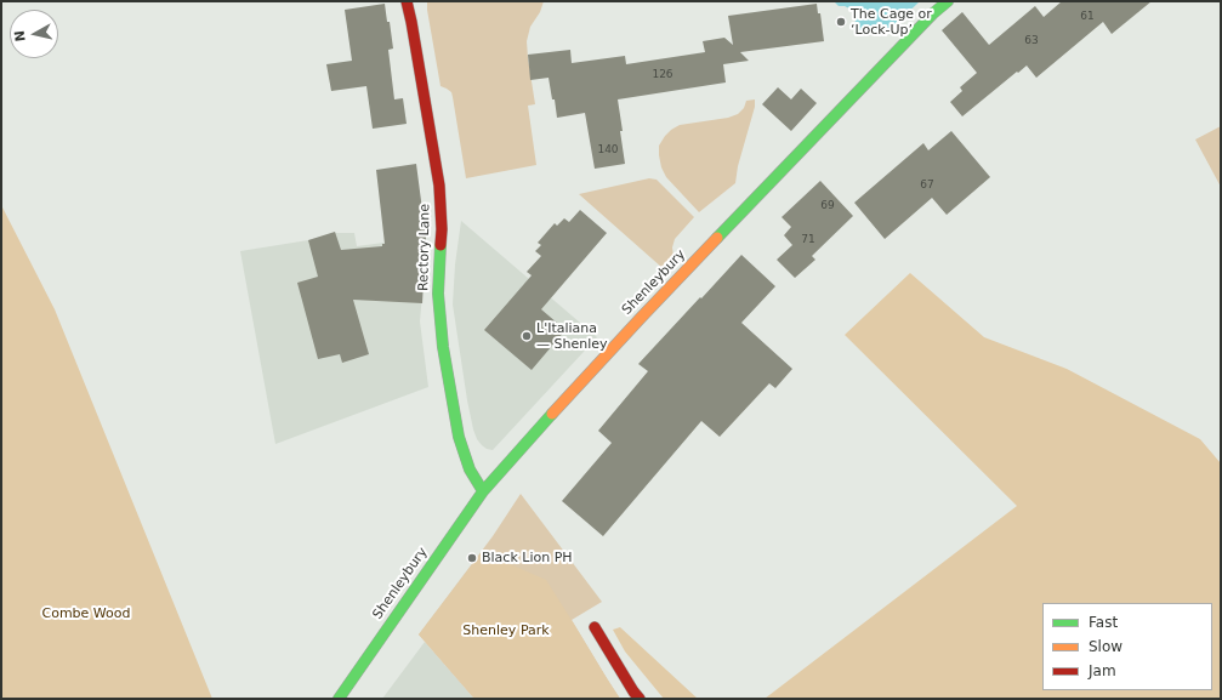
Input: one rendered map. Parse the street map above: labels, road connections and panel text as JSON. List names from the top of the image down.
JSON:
{
  "streets": {
    "main road": ["Rectory Lane", "Shenleybury"]
  },
  "crossings": [
    ["Rectory Lane", "Shenleybury"]
  ],
  "parks": ["Combe Wood", "Shenley Park"],
  "places": ["The Cage or ‘Lock-Up’", "L'Italiana — Shenley", "Black Lion PH"],
  "house_numbers": [
    "61",
    "63",
    "126",
    "140",
    "67",
    "69",
    "71"
  ],
  "legend": ["Fast", "Slow", "Jam"],
  "north": "left"
}
